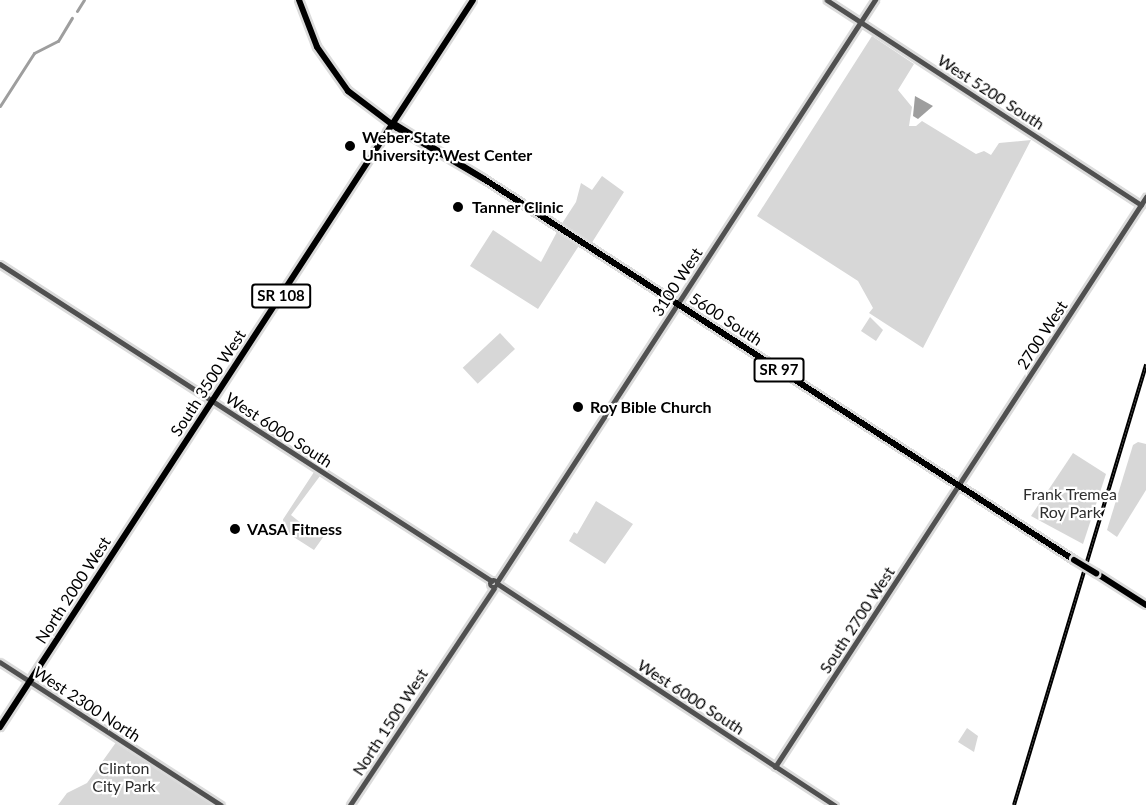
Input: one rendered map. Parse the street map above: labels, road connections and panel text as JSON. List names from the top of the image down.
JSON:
{
  "streets": {
    "main road": [
      "SR 108",
      "5600 South",
      "SR 97",
      "South 3500 West",
      "North 2000 West"
    ],
    "street": [
      "West 5200 South",
      "3100 West",
      "2700 West",
      "West 6000 South",
      "South 2700 West",
      "West 2300 North",
      "North 1500 West"
    ]
  },
  "crossings": [
    ["West 5200 South", "3100 West"],
    ["West 5200 South", "2700 West"],
    ["3100 West", "5600 South"],
    ["3100 West", "West 6000 South"],
    ["3100 West", "North 1500 West"],
    ["5600 South", "2700 West"],
    ["5600 South", "SR 97"],
    ["5600 South", "South 3500 West"],
    ["5600 South", "South 2700 West"],
    ["2700 West", "South 2700 West"],
    ["SR 97", "South 3500 West"],
    ["South 3500 West", "West 6000 South"],
    ["South 3500 West", "North 2000 West"],
    ["West 6000 South", "South 2700 West"],
    ["North 2000 West", "West 2300 North"]
  ],
  "parks": ["Frank Tremea Roy Park", "Clinton City Park"],
  "places": [
    "Weber State University: West Center",
    "Tanner Clinic",
    "Roy Bible Church",
    "VASA Fitness"
  ]
}
